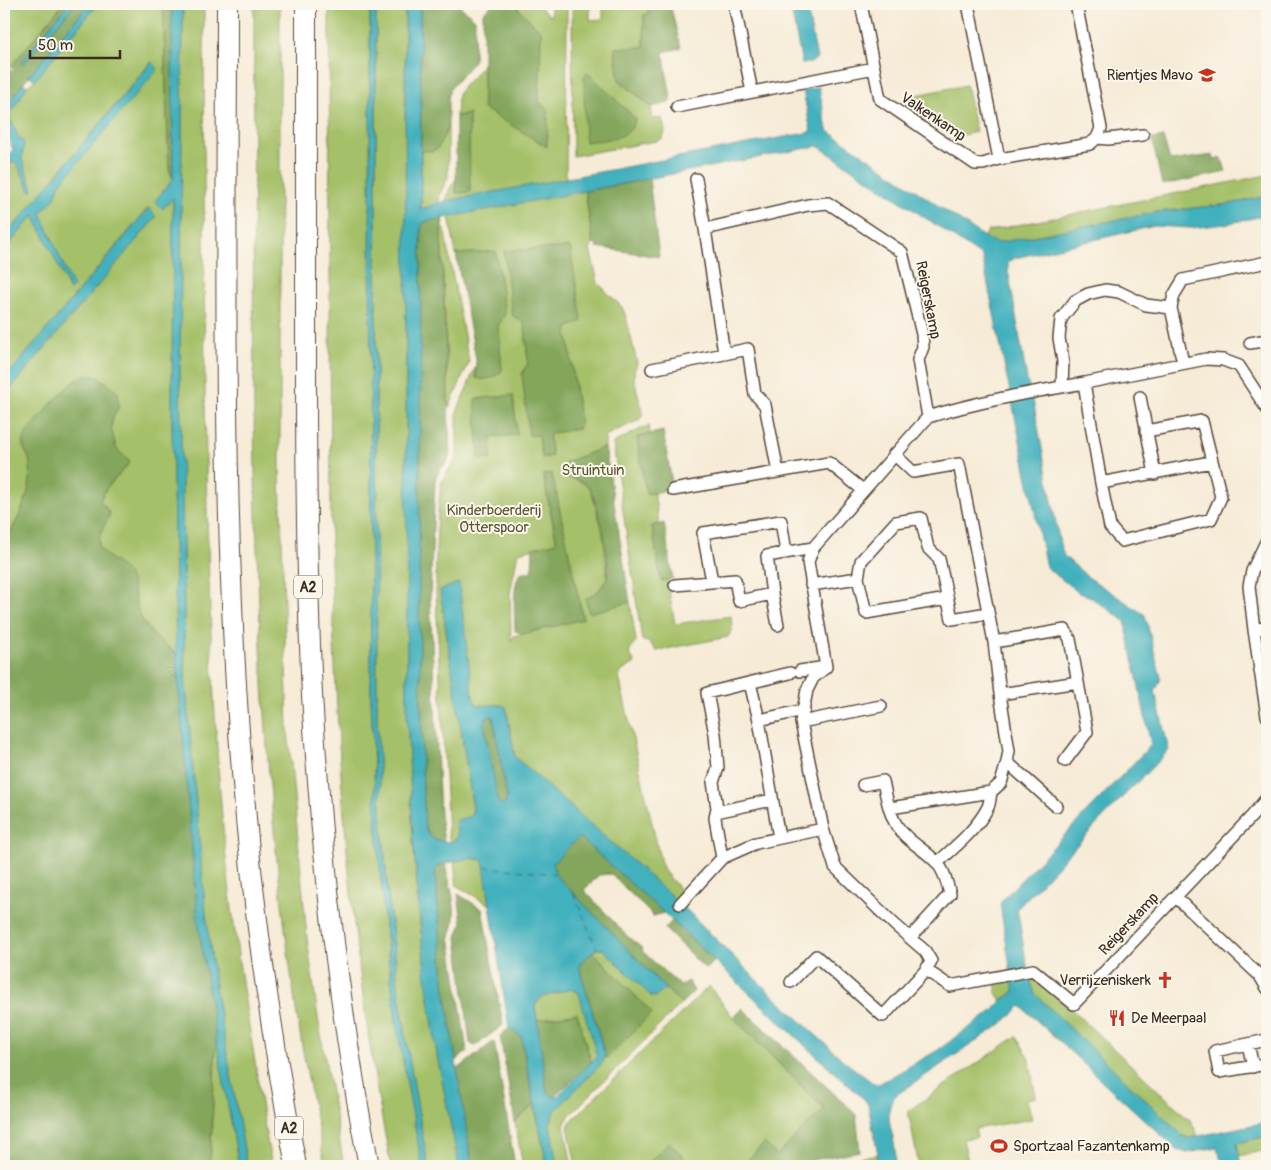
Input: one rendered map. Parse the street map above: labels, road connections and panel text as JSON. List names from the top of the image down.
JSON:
{
  "streets": {
    "highway": ["A2"],
    "street": ["Valkenkamp", "Reigerskamp"]
  },
  "parks": ["Struintuin", "Kinderboerderij Otterspoor"],
  "places": {
    "school or university": ["Rientjes Mavo"],
    "church": ["Verrijzeniskerk"],
    "restaurant": ["De Meerpaal"],
    "sports": ["Sportzaal Fazantenkamp"]
  },
  "scale_bar": "50 m"
}
